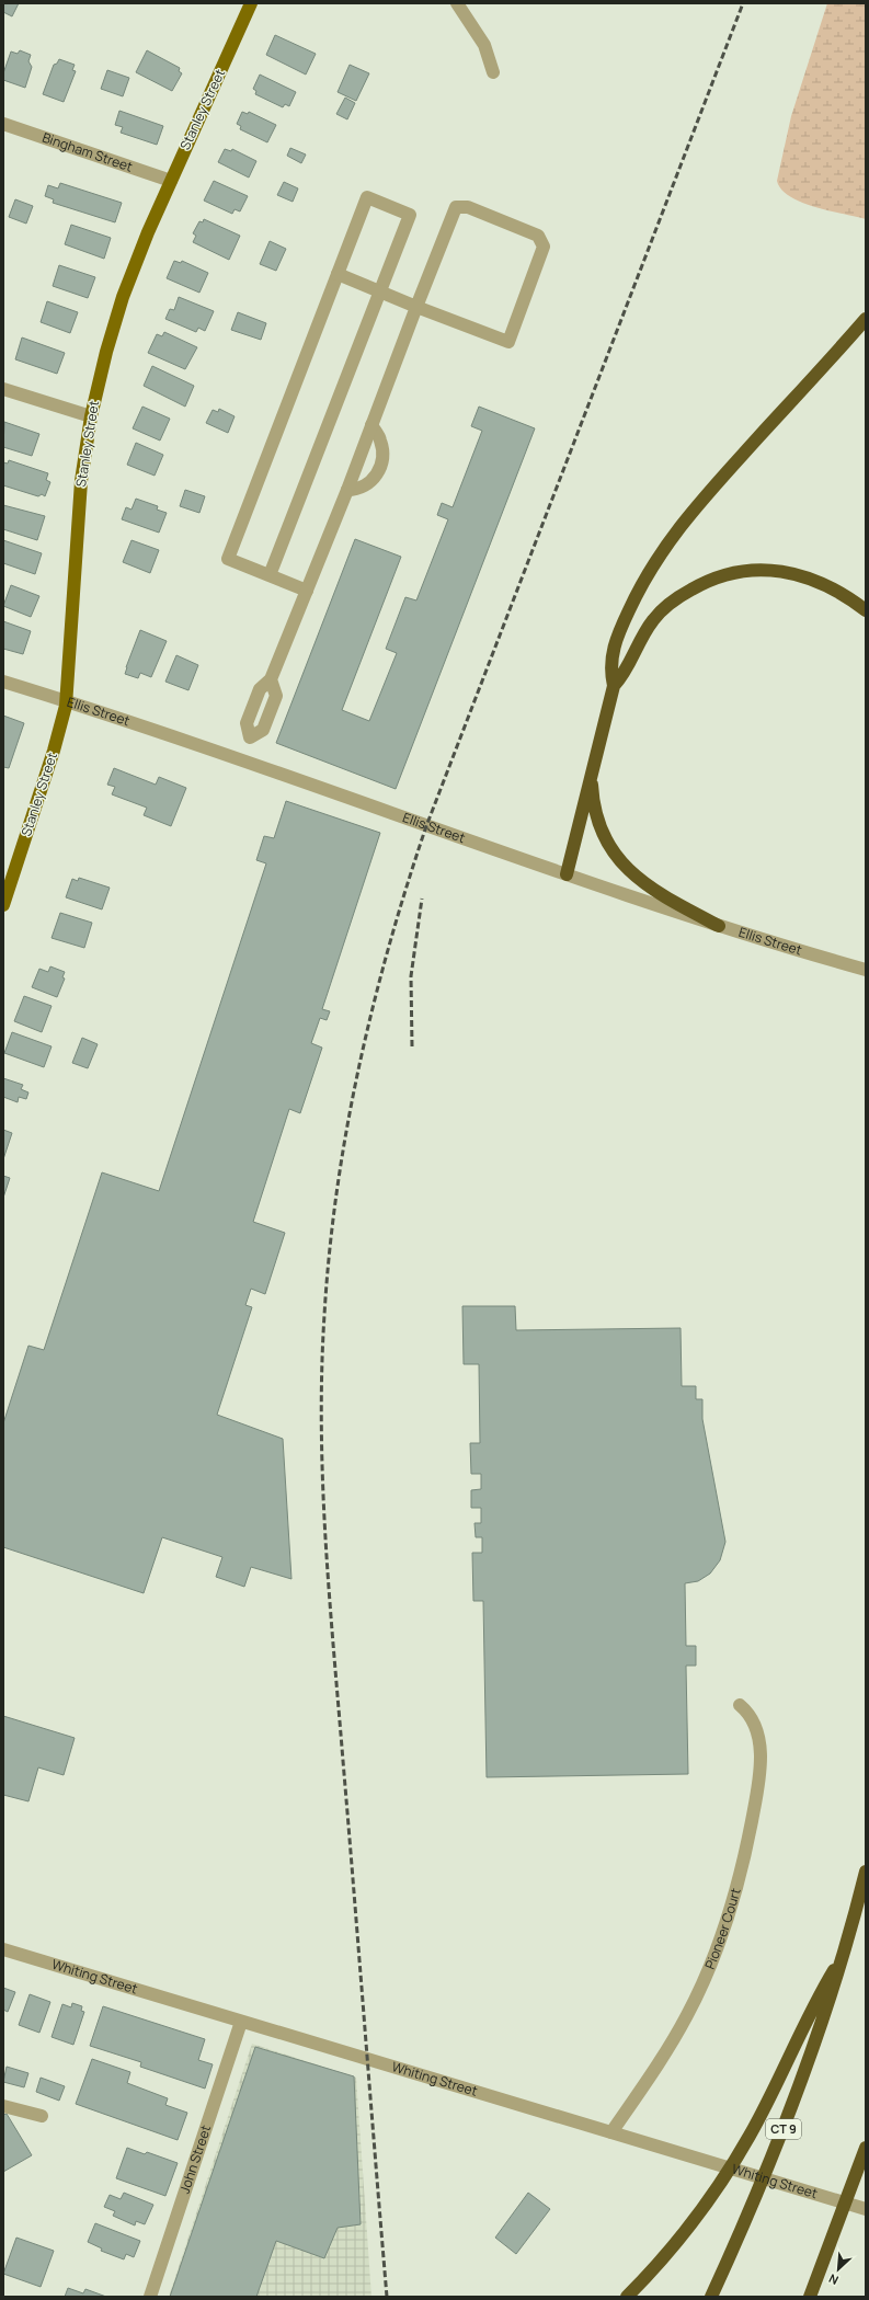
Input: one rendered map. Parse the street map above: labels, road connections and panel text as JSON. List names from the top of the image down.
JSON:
{
  "streets": {
    "highway": ["CT 9"],
    "main road": ["Stanley Street"],
    "street": [
      "Bingham Street",
      "Ellis Street",
      "Pioneer Court",
      "Whiting Street",
      "John Street"
    ]
  },
  "crossings": [
    ["Stanley Street", "Bingham Street"],
    ["Stanley Street", "Ellis Street"],
    ["Pioneer Court", "Whiting Street"],
    ["Whiting Street", "John Street"]
  ],
  "north": "bottom left"
}
